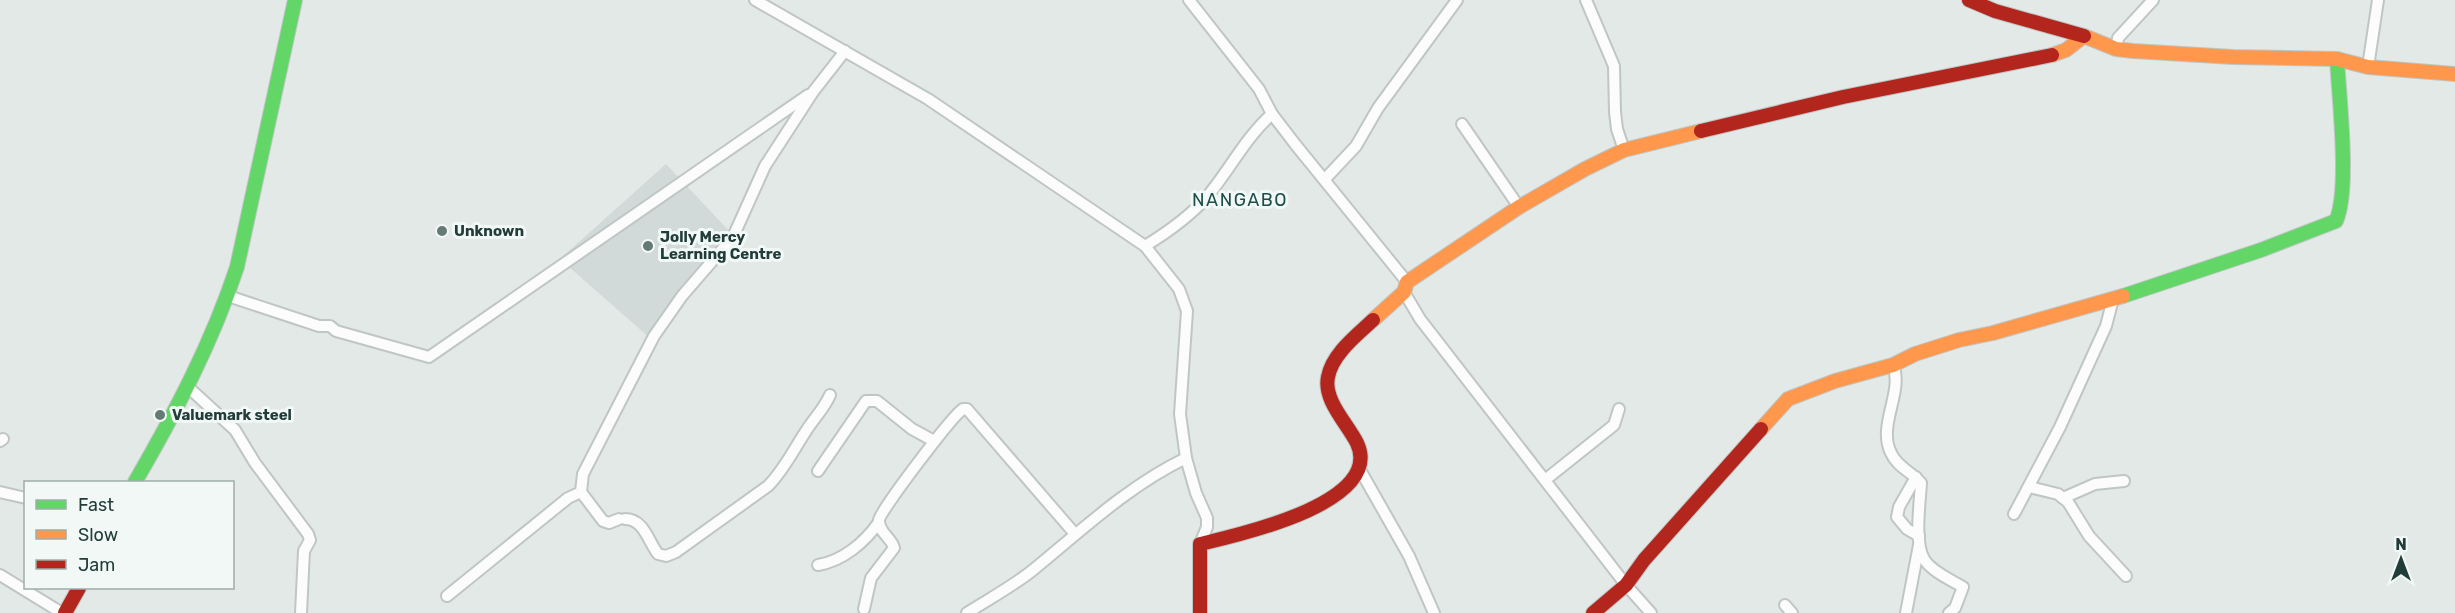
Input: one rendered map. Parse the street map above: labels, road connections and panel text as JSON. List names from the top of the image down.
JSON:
{
  "districts": ["NANGABO"],
  "places": ["Unknown", "Jolly Mercy Learning Centre", "Valuemark steel"],
  "legend": ["Fast", "Slow", "Jam"],
  "north": "top"
}
